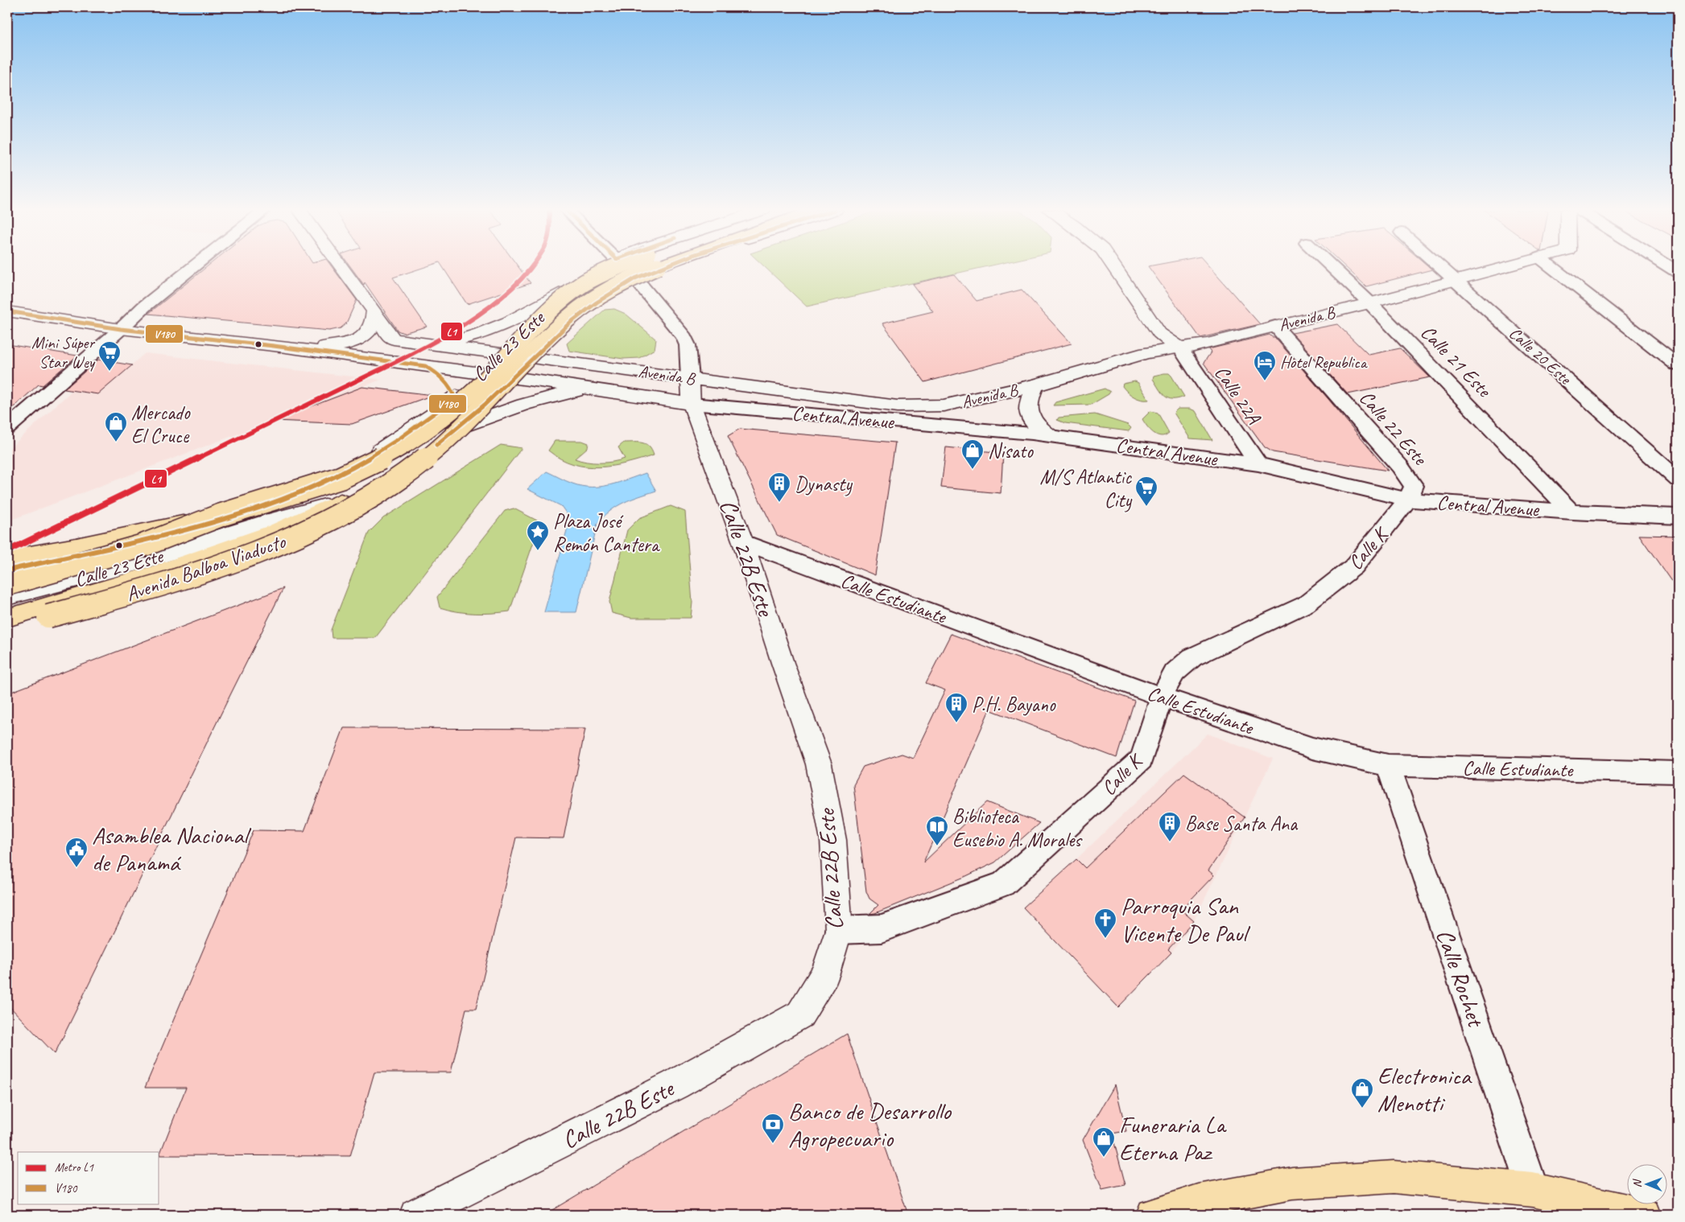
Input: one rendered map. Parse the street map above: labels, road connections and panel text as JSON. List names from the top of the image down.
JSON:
{
  "streets": {
    "highway": ["Avenida Balboa Viaducto"],
    "main road": [
      "Avenida B",
      "Calle 23 Este",
      "Central Avenue",
      "Calle 22B Este"
    ],
    "street": [
      "Calle 20 Este",
      "Calle 21 Este",
      "Calle 22A",
      "Calle 22 Este",
      "Calle K",
      "Calle Estudiante",
      "Calle Rochet"
    ]
  },
  "crossings": [
    ["Avenida B", "Calle 23 Este"],
    ["Avenida B", "Calle 20 Este"],
    ["Avenida B", "Calle 21 Este"],
    ["Avenida B", "Calle 22A"],
    ["Avenida B", "Central Avenue"],
    ["Avenida B", "Calle 22 Este"],
    ["Avenida B", "Calle 22B Este"],
    ["Calle 23 Este", "Central Avenue"],
    ["Calle 21 Este", "Central Avenue"],
    ["Calle 22A", "Central Avenue"],
    ["Central Avenue", "Calle 22 Este"],
    ["Central Avenue", "Calle K"],
    ["Central Avenue", "Calle 22B Este"],
    ["Calle 22 Este", "Calle K"],
    ["Calle K", "Calle 22B Este"],
    ["Calle K", "Calle Estudiante"],
    ["Calle 22B Este", "Calle Estudiante"],
    ["Calle Estudiante", "Calle Rochet"]
  ],
  "places": {
    "supermarket": ["Mini Súper Star Wey", "M/S Atlantic City"],
    "hotel": ["Hotel Republica"],
    "shop": [
      "Mercado El Cruce",
      "Nisato",
      "Electronica Menotti",
      "Funeraria La Eterna Paz"
    ],
    "building": ["Dynasty", "P.H. Bayano", "Base Santa Ana"],
    "place": ["Plaza José Remón Cantera"],
    "library": ["Biblioteca Eusebio A. Morales"],
    "public building": ["Asamblea Nacional de Panamá"],
    "church": ["Parroquia San Vicente De Paul"],
    "bank": ["Banco de Desarrollo Agropecuario"]
  },
  "lines": ["metro line L1", "transit line V180"],
  "legend": ["Metro L1", "V180"],
  "north": "left"
}
